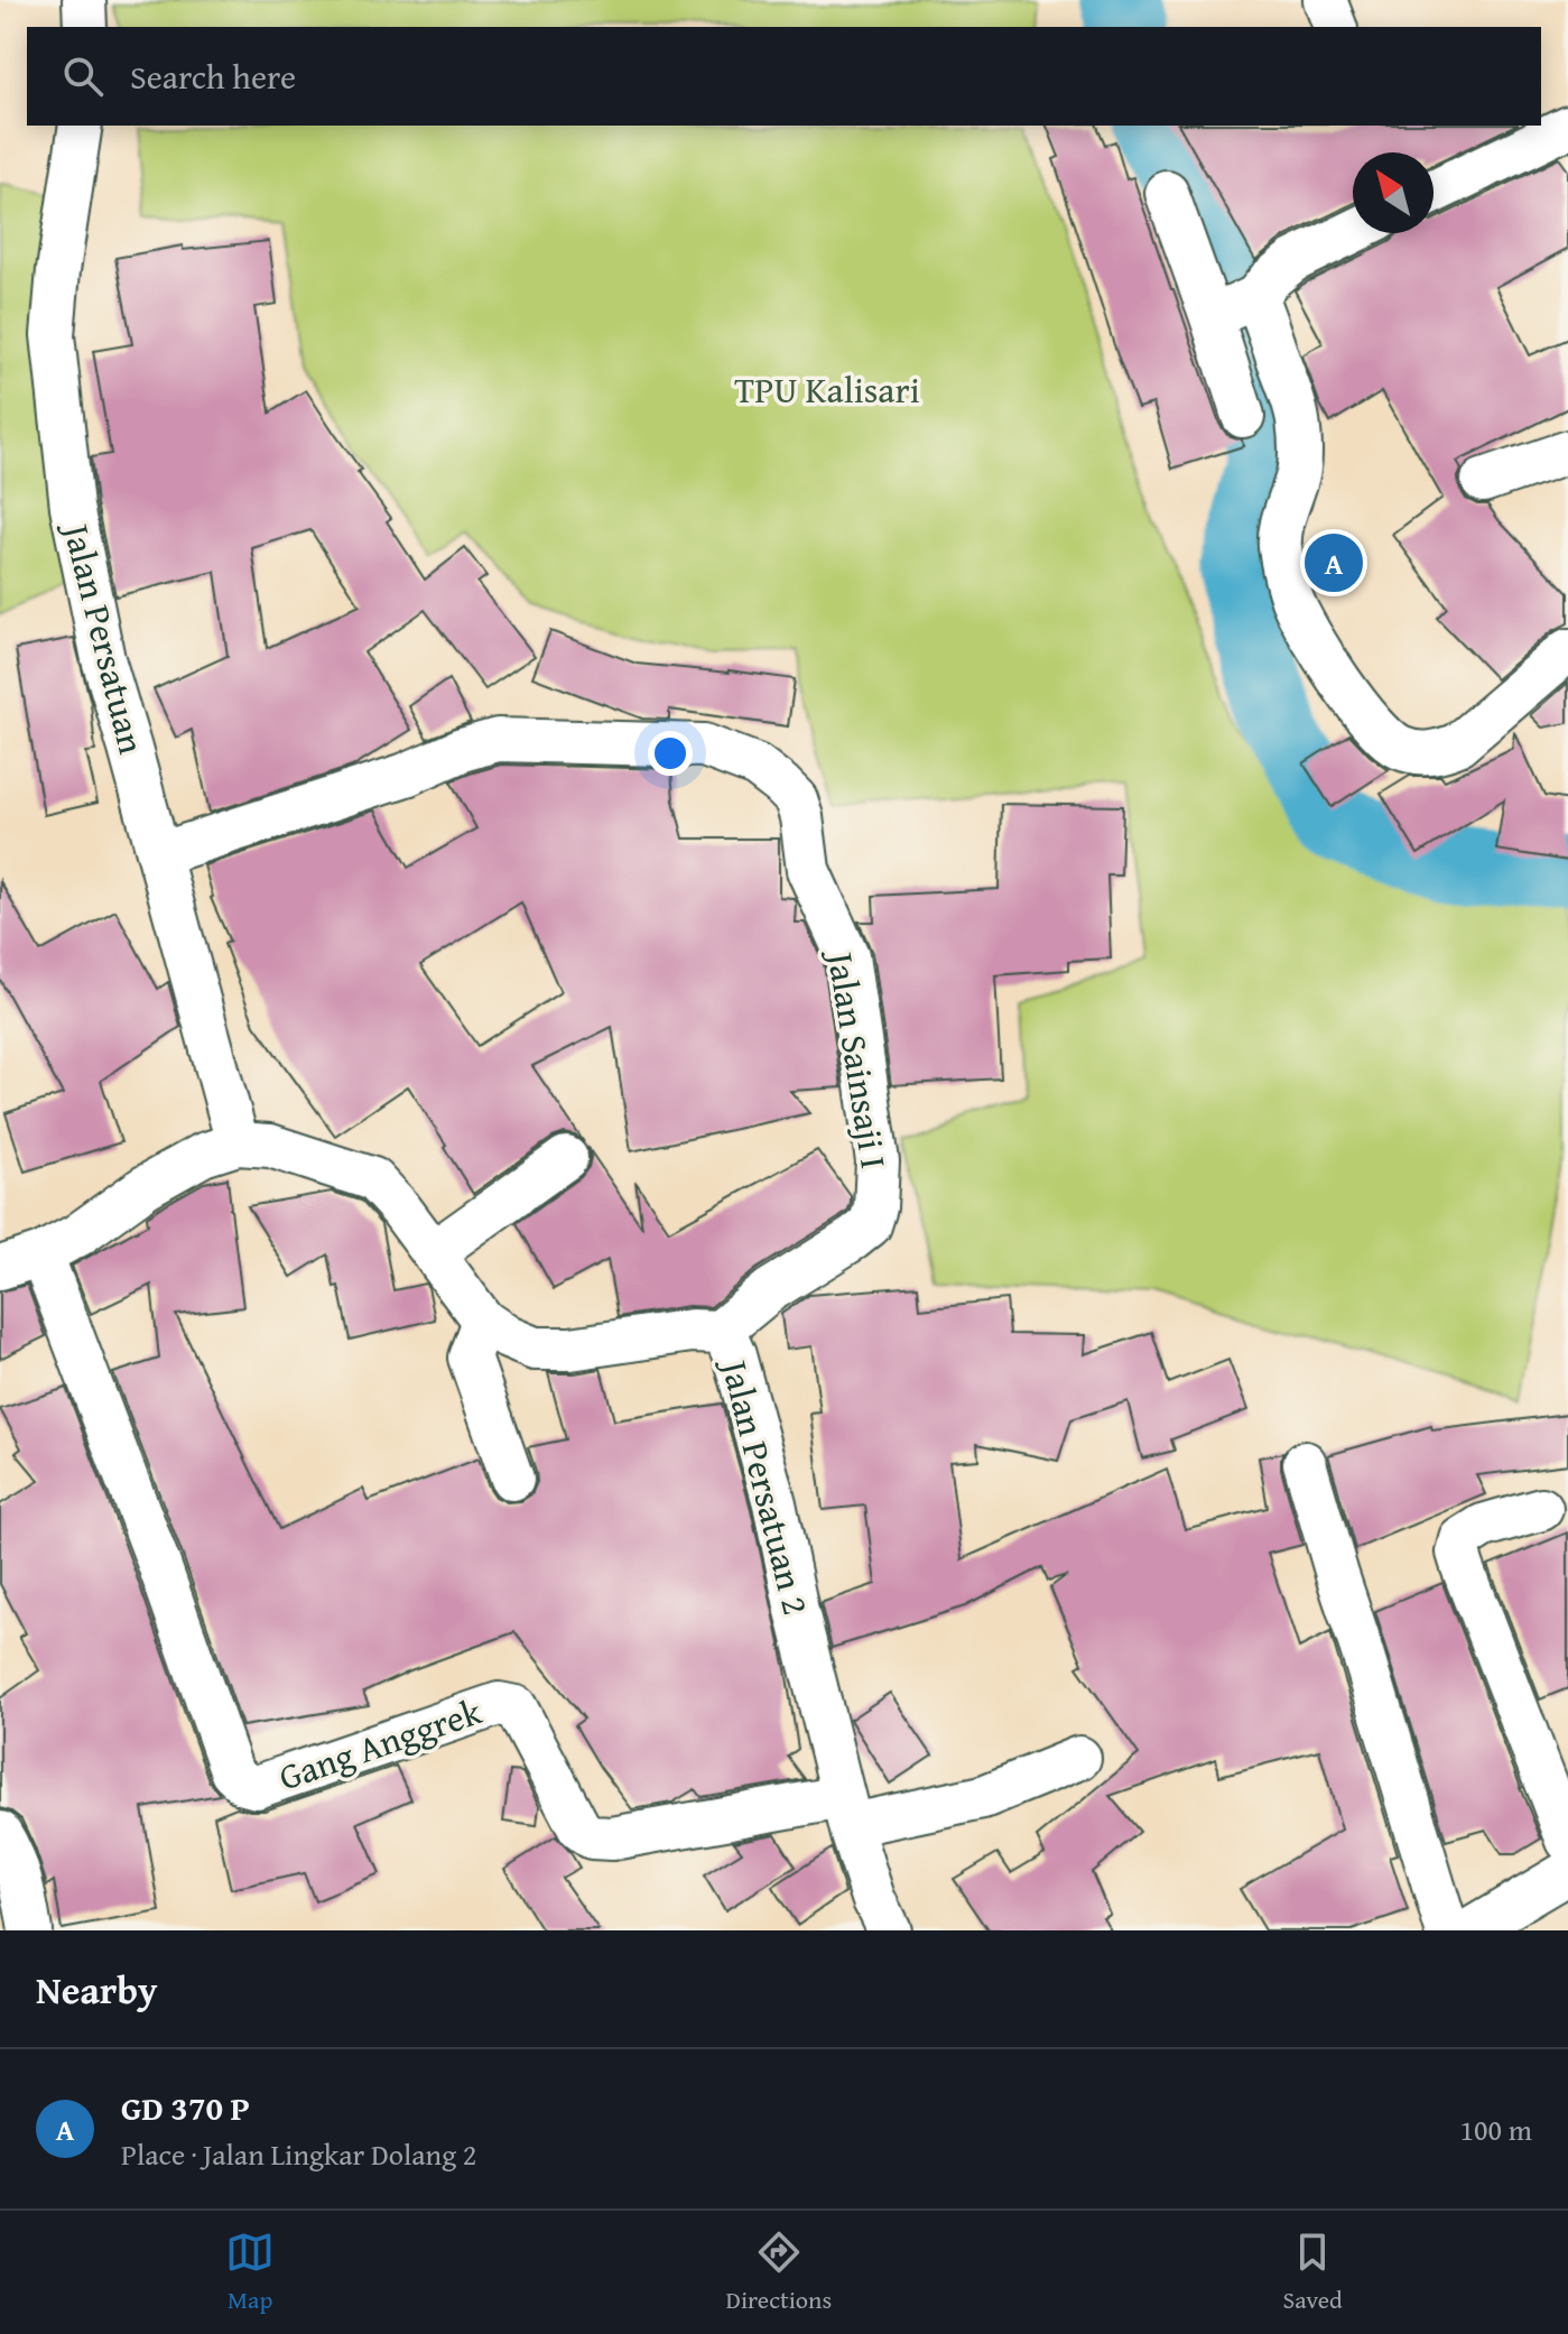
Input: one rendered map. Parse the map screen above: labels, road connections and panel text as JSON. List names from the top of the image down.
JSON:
{
  "streets": {
    "street": [
      "Jalan Persatuan",
      "Jalan Sainsaji I",
      "Jalan Persatuan 2",
      "Gang Anggrek"
    ]
  },
  "crossings": [
    ["Jalan Persatuan", "Jalan Sainsaji I"],
    ["Jalan Persatuan", "Jalan Persatuan 2"],
    ["Jalan Sainsaji I", "Jalan Persatuan 2"],
    ["Jalan Persatuan 2", "Gang Anggrek"]
  ],
  "parks": ["TPU Kalisari"],
  "north": "top left",
  "page": {
    "search": "Search here",
    "pins": "A",
    "heading": "Nearby",
    "list": [
      {
        "mark": "A",
        "name": "GD 370 P",
        "note": "Place · Jalan Lingkar Dolang 2",
        "value": "100 m"
      }
    ],
    "nav": ["Map", "Directions", "Saved"]
  }
}
